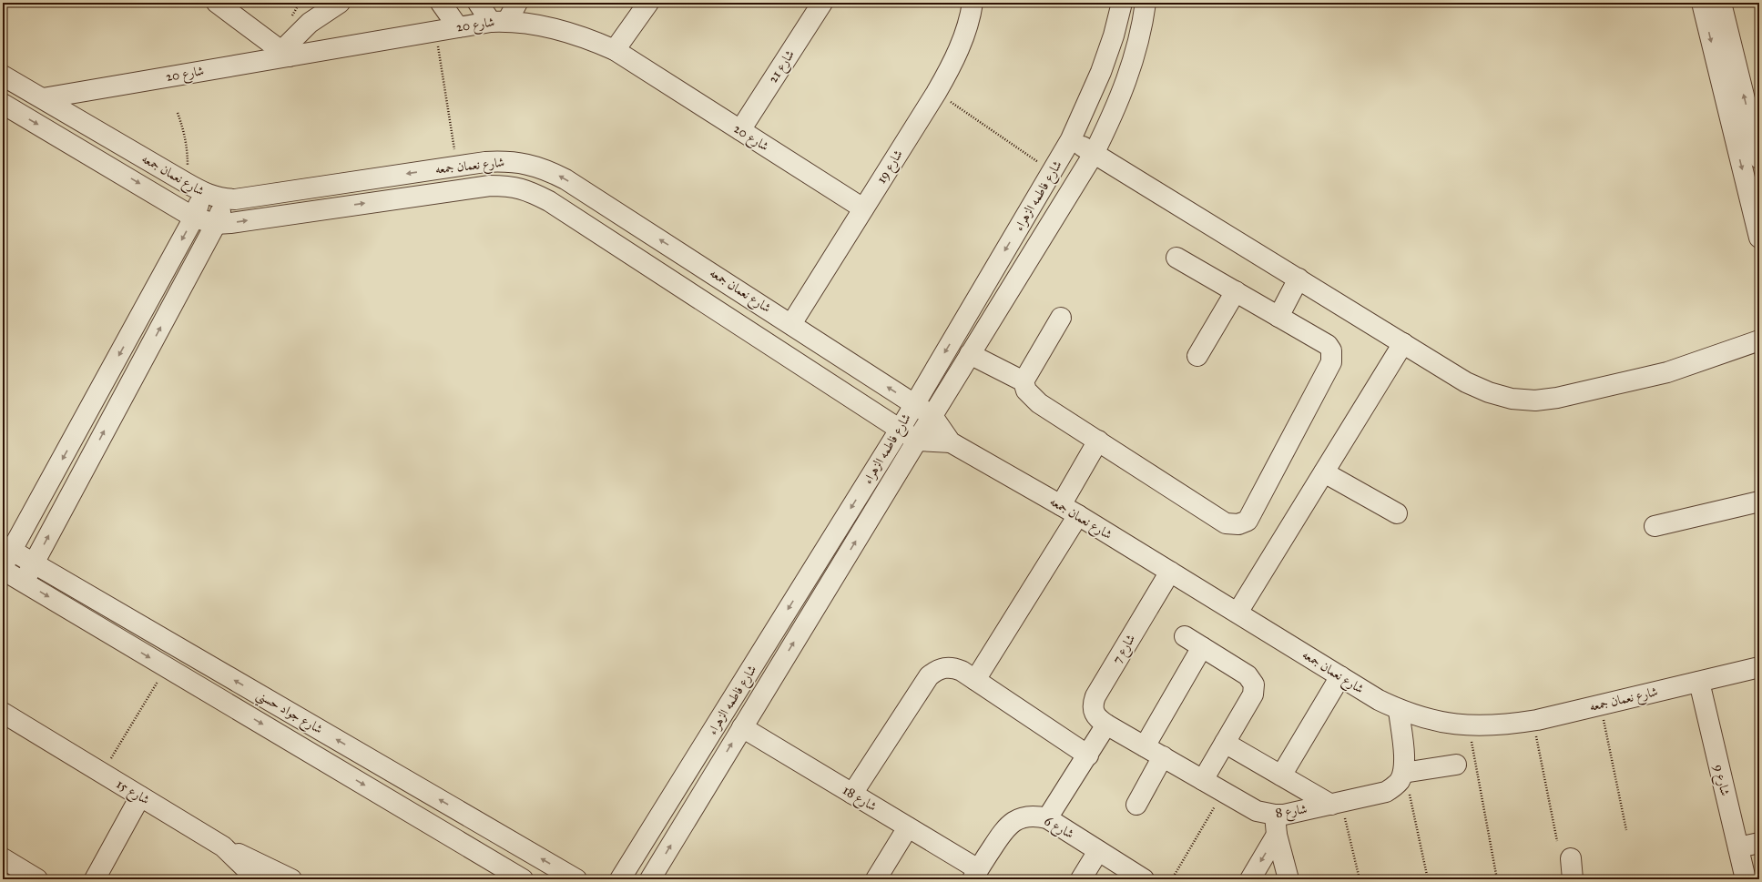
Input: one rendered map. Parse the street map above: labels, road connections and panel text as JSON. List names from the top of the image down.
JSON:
{
  "streets": {
    "street": [
      "شارع 20",
      "شارع 21",
      "شارع نعمان جمعه",
      "شارع 19",
      "شارع فاطمه الزهراء",
      "شارع 7",
      "شارع جواد حسني",
      "شارع 9",
      "شارع 15",
      "شارع 18",
      "شارع 8",
      "شارع 6"
    ]
  },
  "crossings": [
    ["شارع 20", "شارع 21"],
    ["شارع 20", "شارع نعمان جمعه"],
    ["شارع 20", "شارع 19"],
    ["شارع نعمان جمعه", "شارع 19"],
    ["شارع نعمان جمعه", "شارع فاطمه الزهراء"],
    ["شارع نعمان جمعه", "شارع 7"],
    ["شارع نعمان جمعه", "شارع 9"],
    ["شارع فاطمه الزهراء", "شارع 18"],
    ["شارع 7", "شارع 8"],
    ["شارع 18", "شارع 6"]
  ]
}
